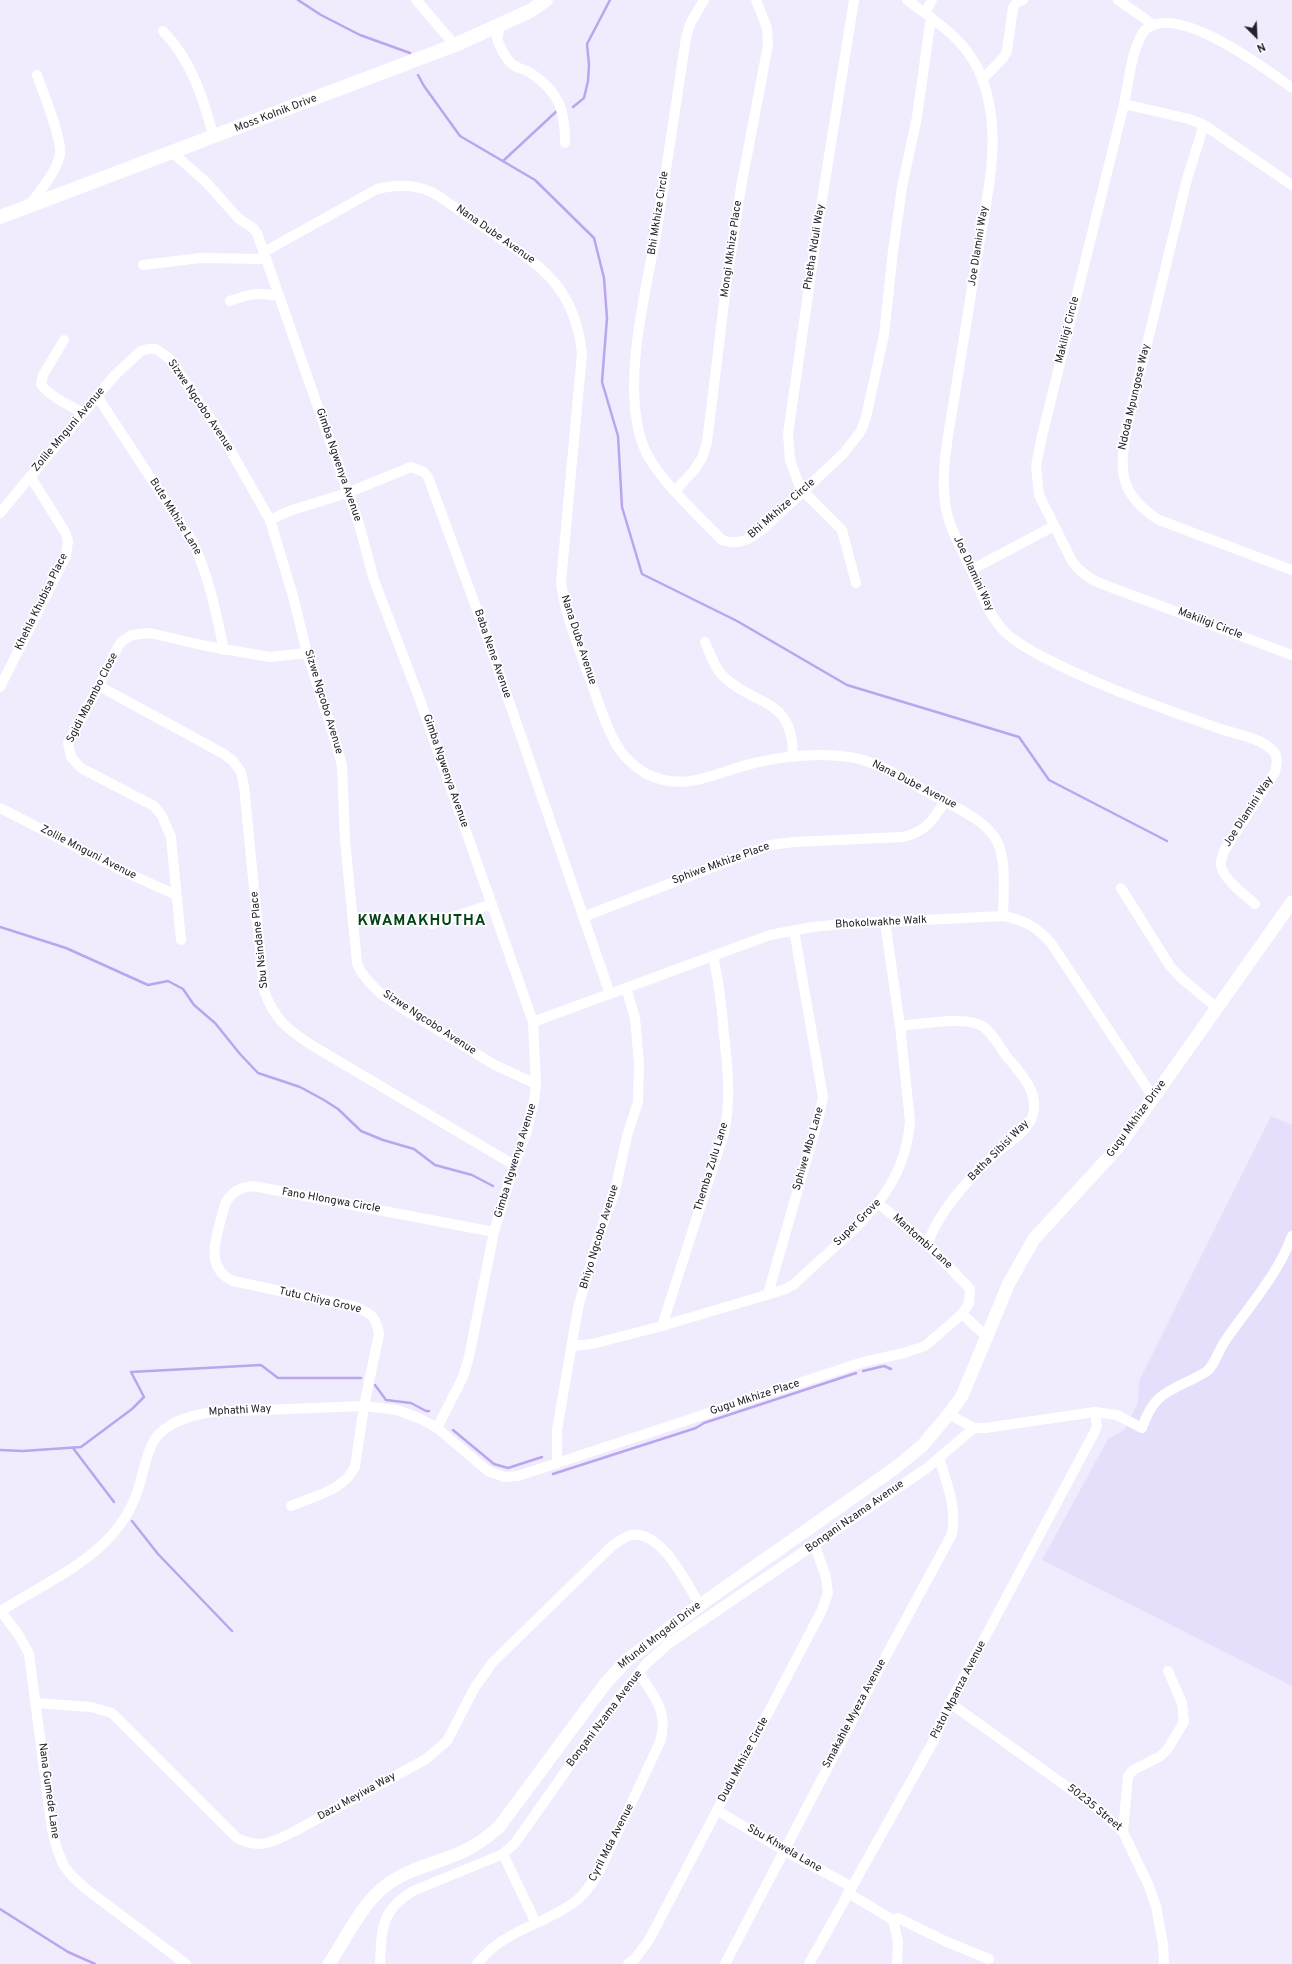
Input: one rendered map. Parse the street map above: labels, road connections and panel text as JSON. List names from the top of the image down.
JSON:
{
  "streets": {
    "main road": ["Moss Kolnik Drive"],
    "street": [
      "Bhi Mkhize Circle",
      "Nana Dube Avenue",
      "Joe Dlamini Way",
      "Phetha Nduli Way",
      "Mongi Mkhize Place",
      "Makiligi Circle",
      "Ndoda Mpungose Way",
      "Sizwe Ngcobo Avenue",
      "Zolile Mnguni Avenue",
      "Gimba Ngwenya Avenue",
      "Bute Mkhize Lane",
      "Khehla Khubisa Place",
      "Baba Nene Avenue",
      "Sgidi Mbambo Close",
      "Sphiwe Mkhize Place",
      "Bhokolwakhe Walk",
      "Sbu Nsindane Place",
      "Gugu Mkhize Drive",
      "Sphiwe Mbo Lane",
      "Batha Sibisi Way",
      "Themba Zulu Lane",
      "Fano Hlongwa Circle",
      "Super Grove",
      "Bhiyo Ngcobo Avenue",
      "Mantombi Lane",
      "Tutu Chiya Grove",
      "Gugu Mkhize Place",
      "Mphathi Way",
      "Bongani Nzama Avenue",
      "Mfundi Mngadi Drive",
      "Pistol Mpanza Avenue",
      "Smakahle Myeza Avenue",
      "Dudu Mkhize Circle",
      "Nana Gumede Lane",
      "Dazu Meyiwa Way",
      "50235 Street",
      "Cyril Mda Avenue",
      "Sbu Khwela Lane"
    ]
  },
  "crossings": [
    ["Moss Kolnik Drive", "Gimba Ngwenya Avenue"],
    ["Bhi Mkhize Circle", "Phetha Nduli Way"],
    ["Bhi Mkhize Circle", "Mongi Mkhize Place"],
    ["Nana Dube Avenue", "Gimba Ngwenya Avenue"],
    ["Nana Dube Avenue", "Sphiwe Mkhize Place"],
    ["Nana Dube Avenue", "Bhokolwakhe Walk"],
    ["Sizwe Ngcobo Avenue", "Zolile Mnguni Avenue"],
    ["Sizwe Ngcobo Avenue", "Gimba Ngwenya Avenue"],
    ["Sizwe Ngcobo Avenue", "Baba Nene Avenue"],
    ["Sizwe Ngcobo Avenue", "Sgidi Mbambo Close"],
    ["Zolile Mnguni Avenue", "Bute Mkhize Lane"],
    ["Zolile Mnguni Avenue", "Khehla Khubisa Place"],
    ["Zolile Mnguni Avenue", "Sgidi Mbambo Close"],
    ["Gimba Ngwenya Avenue", "Baba Nene Avenue"],
    ["Gimba Ngwenya Avenue", "Bhokolwakhe Walk"],
    ["Gimba Ngwenya Avenue", "Sbu Nsindane Place"],
    ["Gimba Ngwenya Avenue", "Fano Hlongwa Circle"],
    ["Gimba Ngwenya Avenue", "Mphathi Way"],
    ["Bute Mkhize Lane", "Sgidi Mbambo Close"],
    ["Baba Nene Avenue", "Sphiwe Mkhize Place"],
    ["Baba Nene Avenue", "Bhokolwakhe Walk"],
    ["Sgidi Mbambo Close", "Sbu Nsindane Place"],
    ["Bhokolwakhe Walk", "Gugu Mkhize Drive"],
    ["Bhokolwakhe Walk", "Sphiwe Mbo Lane"],
    ["Bhokolwakhe Walk", "Themba Zulu Lane"],
    ["Bhokolwakhe Walk", "Super Grove"],
    ["Bhokolwakhe Walk", "Bhiyo Ngcobo Avenue"],
    ["Gugu Mkhize Drive", "Mfundi Mngadi Drive"],
    ["Sphiwe Mbo Lane", "Super Grove"],
    ["Batha Sibisi Way", "Super Grove"],
    ["Batha Sibisi Way", "Mantombi Lane"],
    ["Themba Zulu Lane", "Super Grove"],
    ["Fano Hlongwa Circle", "Tutu Chiya Grove"],
    ["Super Grove", "Bhiyo Ngcobo Avenue"],
    ["Super Grove", "Mantombi Lane"],
    ["Bhiyo Ngcobo Avenue", "Gugu Mkhize Place"],
    ["Mantombi Lane", "Gugu Mkhize Place"],
    ["Tutu Chiya Grove", "Mphathi Way"],
    ["Gugu Mkhize Place", "Mphathi Way"],
    ["Bongani Nzama Avenue", "Smakahle Myeza Avenue"],
    ["Bongani Nzama Avenue", "Dudu Mkhize Circle"],
    ["Bongani Nzama Avenue", "Cyril Mda Avenue"],
    ["Mfundi Mngadi Drive", "Dazu Meyiwa Way"],
    ["Pistol Mpanza Avenue", "50235 Street"],
    ["Pistol Mpanza Avenue", "Sbu Khwela Lane"],
    ["Smakahle Myeza Avenue", "Sbu Khwela Lane"],
    ["Dudu Mkhize Circle", "Sbu Khwela Lane"],
    ["Nana Gumede Lane", "Dazu Meyiwa Way"]
  ],
  "districts": ["KWAMAKHUTHA"],
  "north": "bottom right"
}
